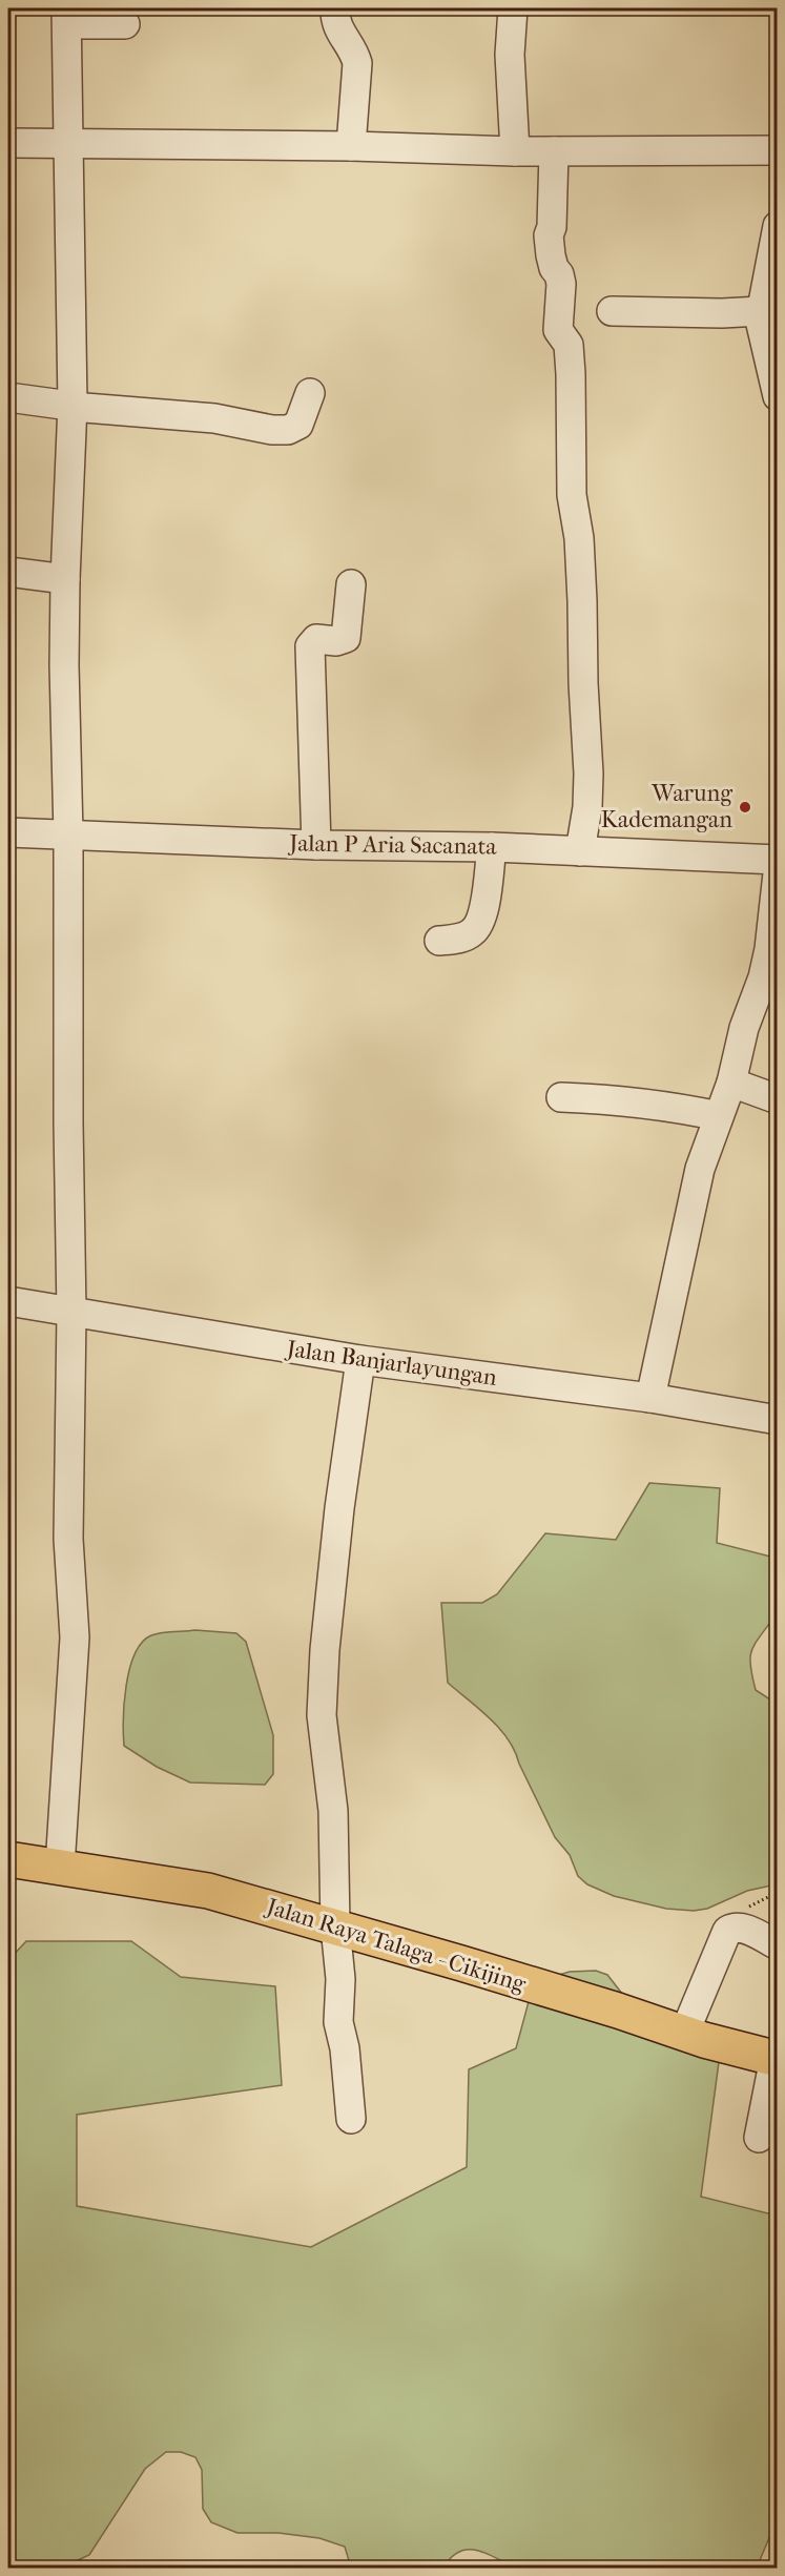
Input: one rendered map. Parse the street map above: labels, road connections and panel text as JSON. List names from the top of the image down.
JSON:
{
  "streets": {
    "main road": ["Jalan Raya Talaga - Cikijing"],
    "street": ["Jalan P Aria Sacanata", "Jalan Banjarlayungan"]
  },
  "places": ["Warung Kademangan"]
}
